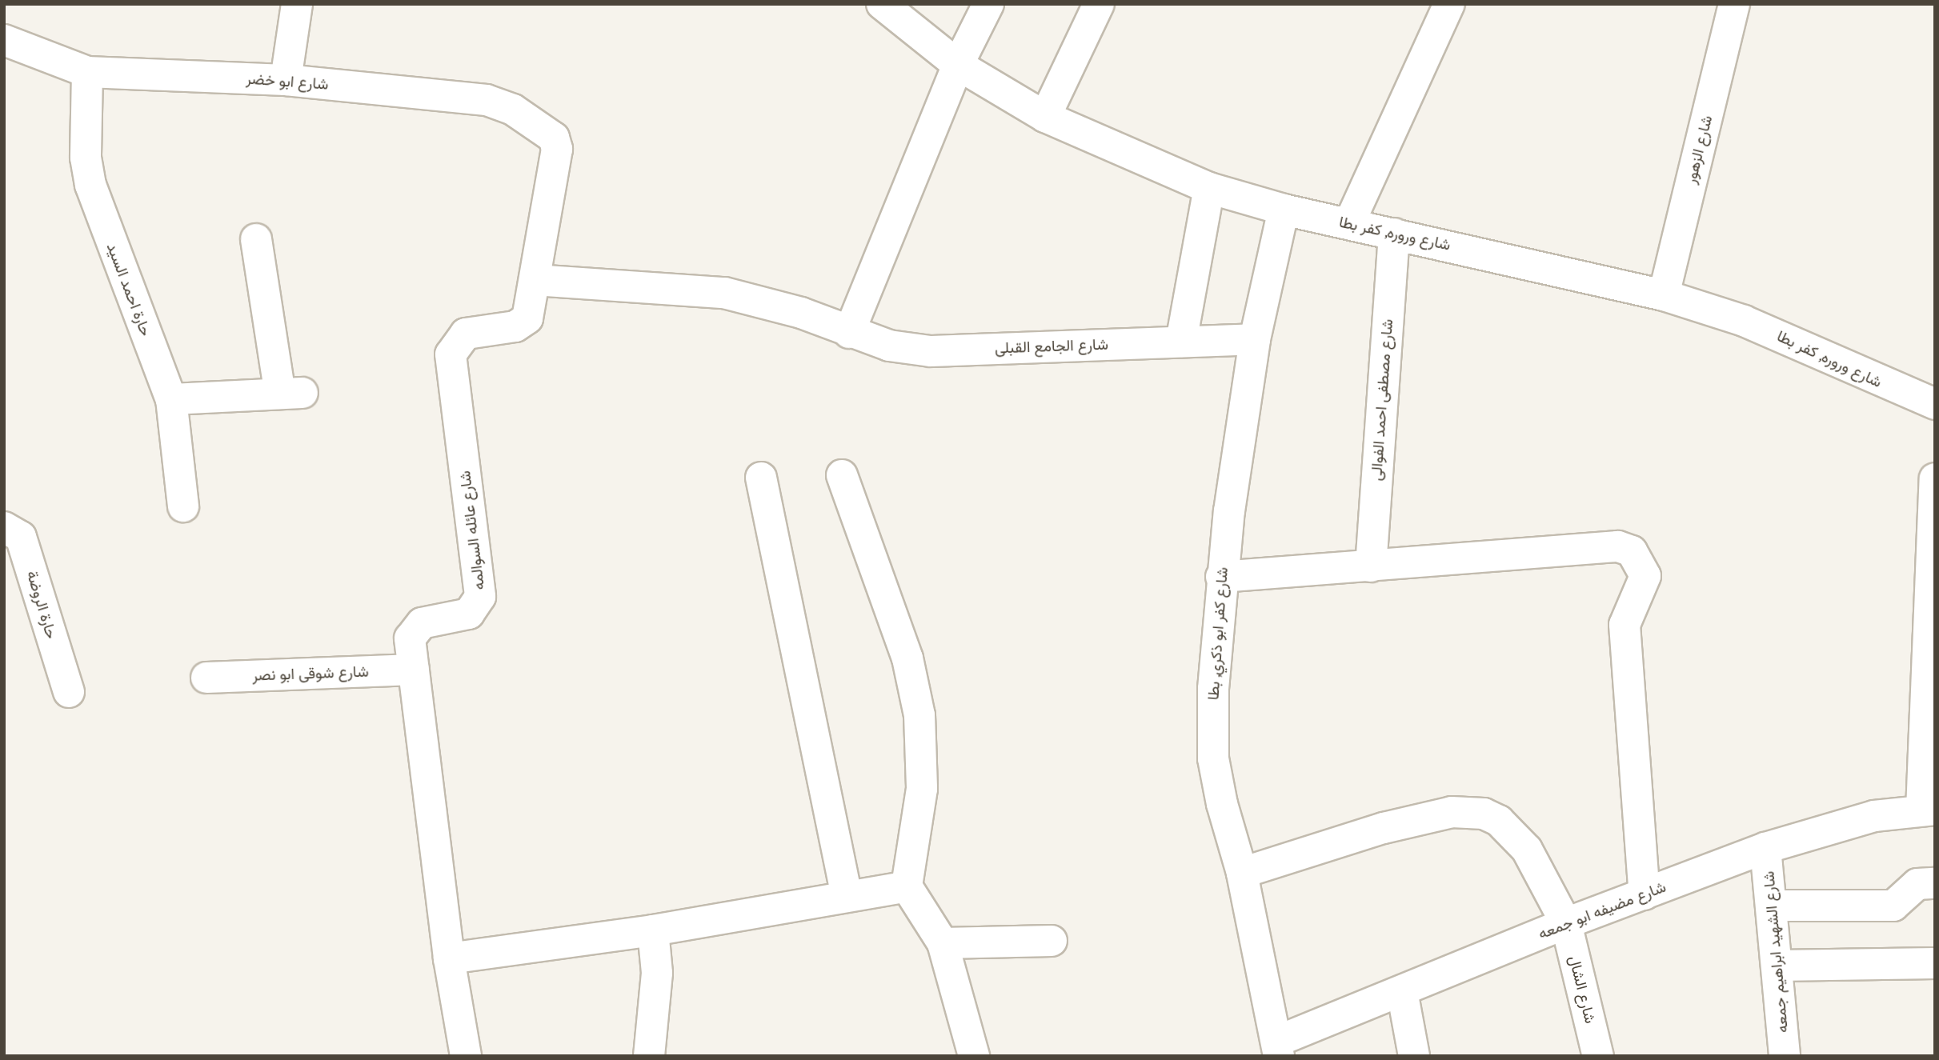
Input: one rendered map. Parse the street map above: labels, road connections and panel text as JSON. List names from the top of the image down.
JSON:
{
  "streets": {
    "street": [
      "شارع ابو خضر",
      "شارع الزهور",
      "شارع وروره, كفر بطا",
      "حارة احمد السيد",
      "شارع الجامع القبلى",
      "شارع مصطفى احمد الفوالى",
      "شارع عائله السوالمه",
      "حارة الروضة",
      "شارع كفر ابو ذكري, بطا",
      "شارع شوقى ابو نصر",
      "شارع مضيفه ابو جمعه",
      "شارع الشهيد ابراهيم جمعه",
      "شارع الشال"
    ]
  },
  "crossings": [
    ["شارع ابو خضر", "حارة احمد السيد"],
    ["شارع ابو خضر", "شارع عائله السوالمه"],
    ["شارع الزهور", "شارع وروره, كفر بطا"],
    ["شارع وروره, كفر بطا", "شارع مصطفى احمد الفوالى"],
    ["شارع وروره, كفر بطا", "شارع كفر ابو ذكري, بطا"],
    ["شارع الجامع القبلى", "شارع عائله السوالمه"],
    ["شارع الجامع القبلى", "شارع كفر ابو ذكري, بطا"],
    ["شارع عائله السوالمه", "شارع شوقى ابو نصر"],
    ["شارع كفر ابو ذكري, بطا", "شارع مضيفه ابو جمعه"],
    ["شارع كفر ابو ذكري, بطا", "شارع الشال"],
    ["شارع مضيفه ابو جمعه", "شارع الشهيد ابراهيم جمعه"],
    ["شارع مضيفه ابو جمعه", "شارع الشال"]
  ]
}
